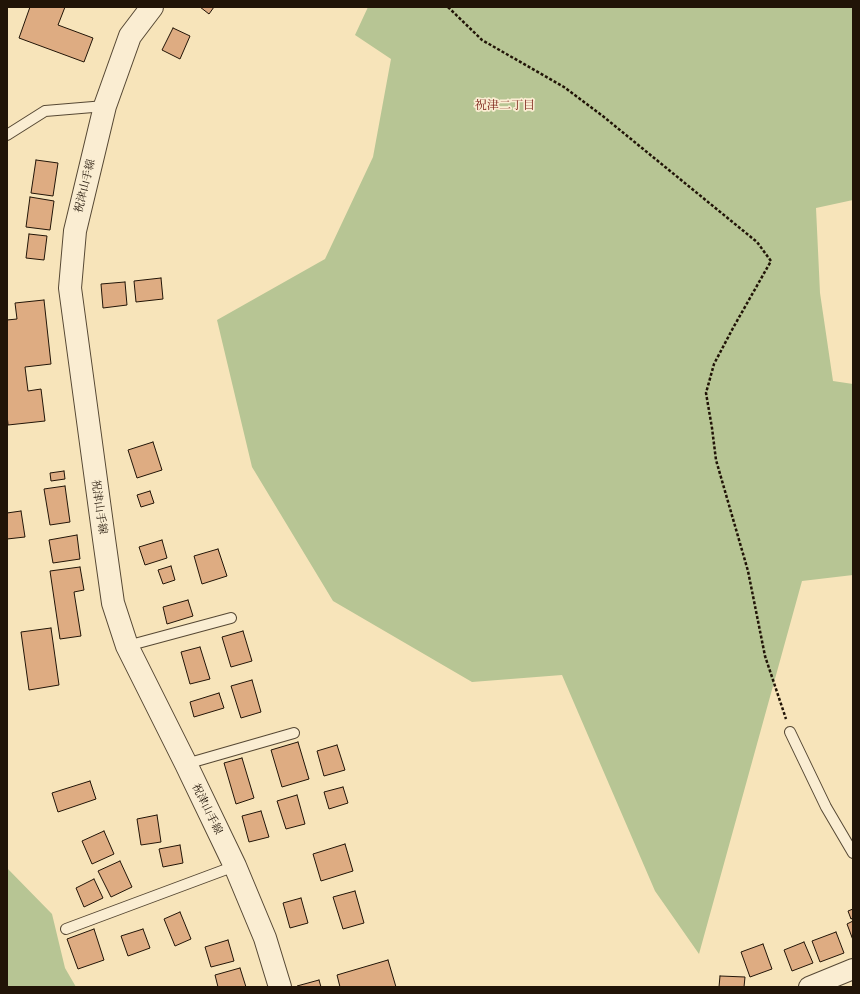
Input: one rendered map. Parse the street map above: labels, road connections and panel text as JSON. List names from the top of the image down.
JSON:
{
  "streets": {
    "street": ["祝津山手線"]
  },
  "districts": ["祝津二丁目"]
}
